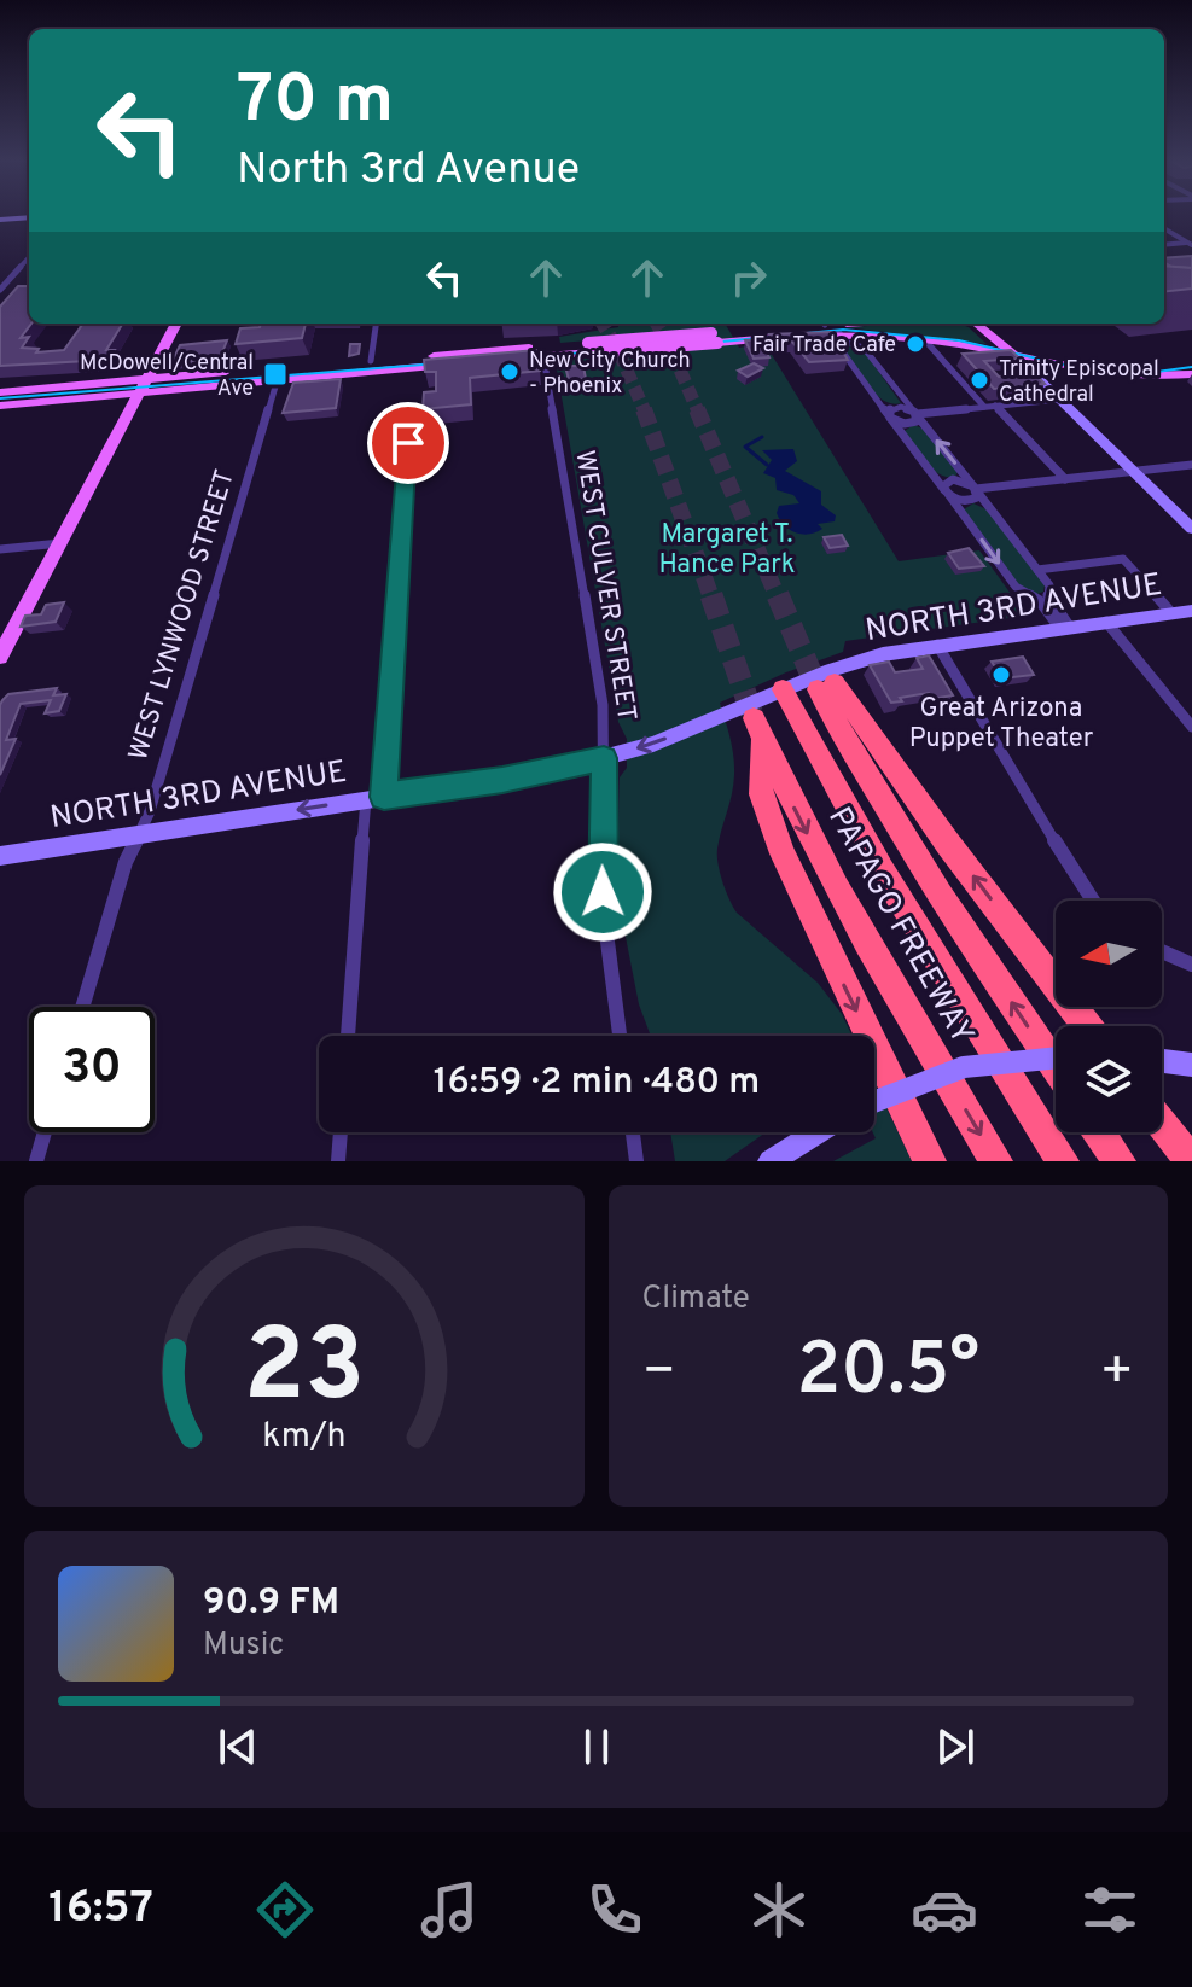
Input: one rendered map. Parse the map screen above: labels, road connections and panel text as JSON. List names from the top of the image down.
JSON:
{
  "streets": {
    "highway": ["PAPAGO FREEWAY"],
    "street": ["WEST CULVER STREET", "NORTH 3RD AVENUE", "WEST LYNWOOD STREET"]
  },
  "crossings": [
    ["WEST CULVER STREET", "NORTH 3RD AVENUE"],
    ["NORTH 3RD AVENUE", "WEST LYNWOOD STREET"]
  ],
  "one_way": ["NORTH 3RD AVENUE"],
  "parks": ["Margaret T. Hance Park"],
  "places": {
    "other": [
      "Fair Trade Cafe",
      "New City Church - Phoenix",
      "Trinity Episcopal Cathedral",
      "Great Arizona Puppet Theater"
    ],
    "transit": ["McDowell/Central Ave"]
  },
  "north": "left",
  "page": {
    "turn": ["70 m", "North 3rd Avenue"],
    "limit": "30",
    "trip": "16:59 · 2 min · 480 m",
    "tile": "Climate",
    "heat": ["−", "20.5°", "+"],
    "song": ["90.9 FM", "Music"],
    "tabs": "16:57",
    "gauge": ["23", "km/h"]
  }
}
